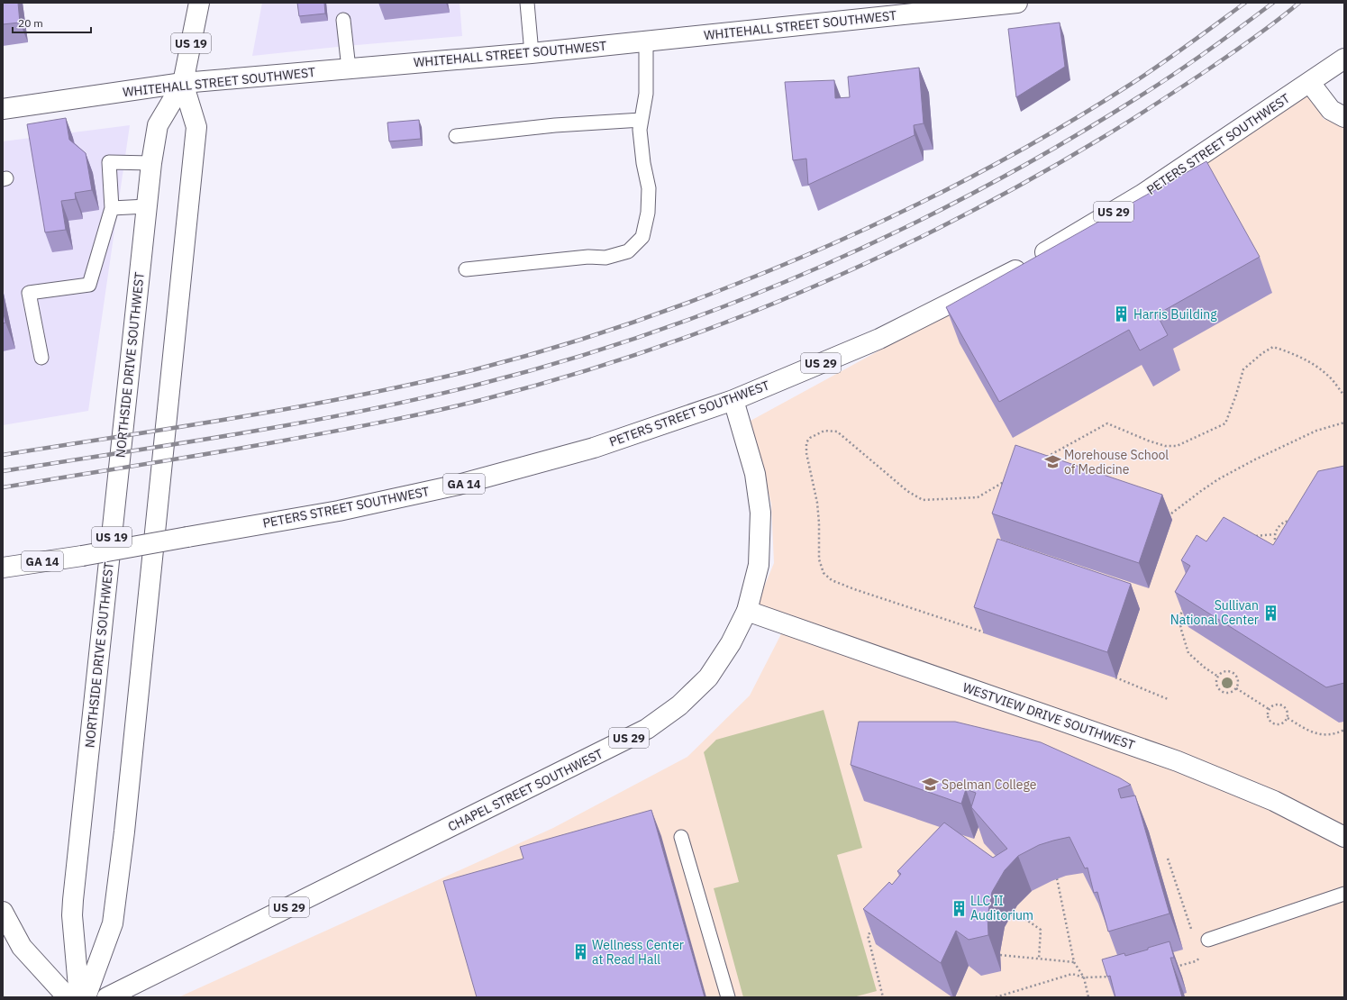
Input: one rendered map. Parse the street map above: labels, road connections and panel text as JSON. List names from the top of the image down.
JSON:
{
  "streets": {
    "main road": [
      "WHITEHALL STREET SOUTHWEST",
      "US 19",
      "PETERS STREET SOUTHWEST",
      "US 29",
      "NORTHSIDE DRIVE SOUTHWEST",
      "GA 14",
      "WESTVIEW DRIVE SOUTHWEST",
      "CHAPEL STREET SOUTHWEST"
    ]
  },
  "crossings": [
    ["WHITEHALL STREET SOUTHWEST", "NORTHSIDE DRIVE SOUTHWEST"],
    ["PETERS STREET SOUTHWEST", "US 29"],
    ["PETERS STREET SOUTHWEST", "CHAPEL STREET SOUTHWEST"],
    ["WESTVIEW DRIVE SOUTHWEST", "CHAPEL STREET SOUTHWEST"]
  ],
  "places": {
    "building": [
      "Harris Building",
      "Sullivan National Center",
      "LLC II Auditorium",
      "Wellness Center at Read Hall"
    ],
    "school or university": ["Morehouse School of Medicine", "Spelman College"]
  },
  "scale_bar": "20 m"
}
